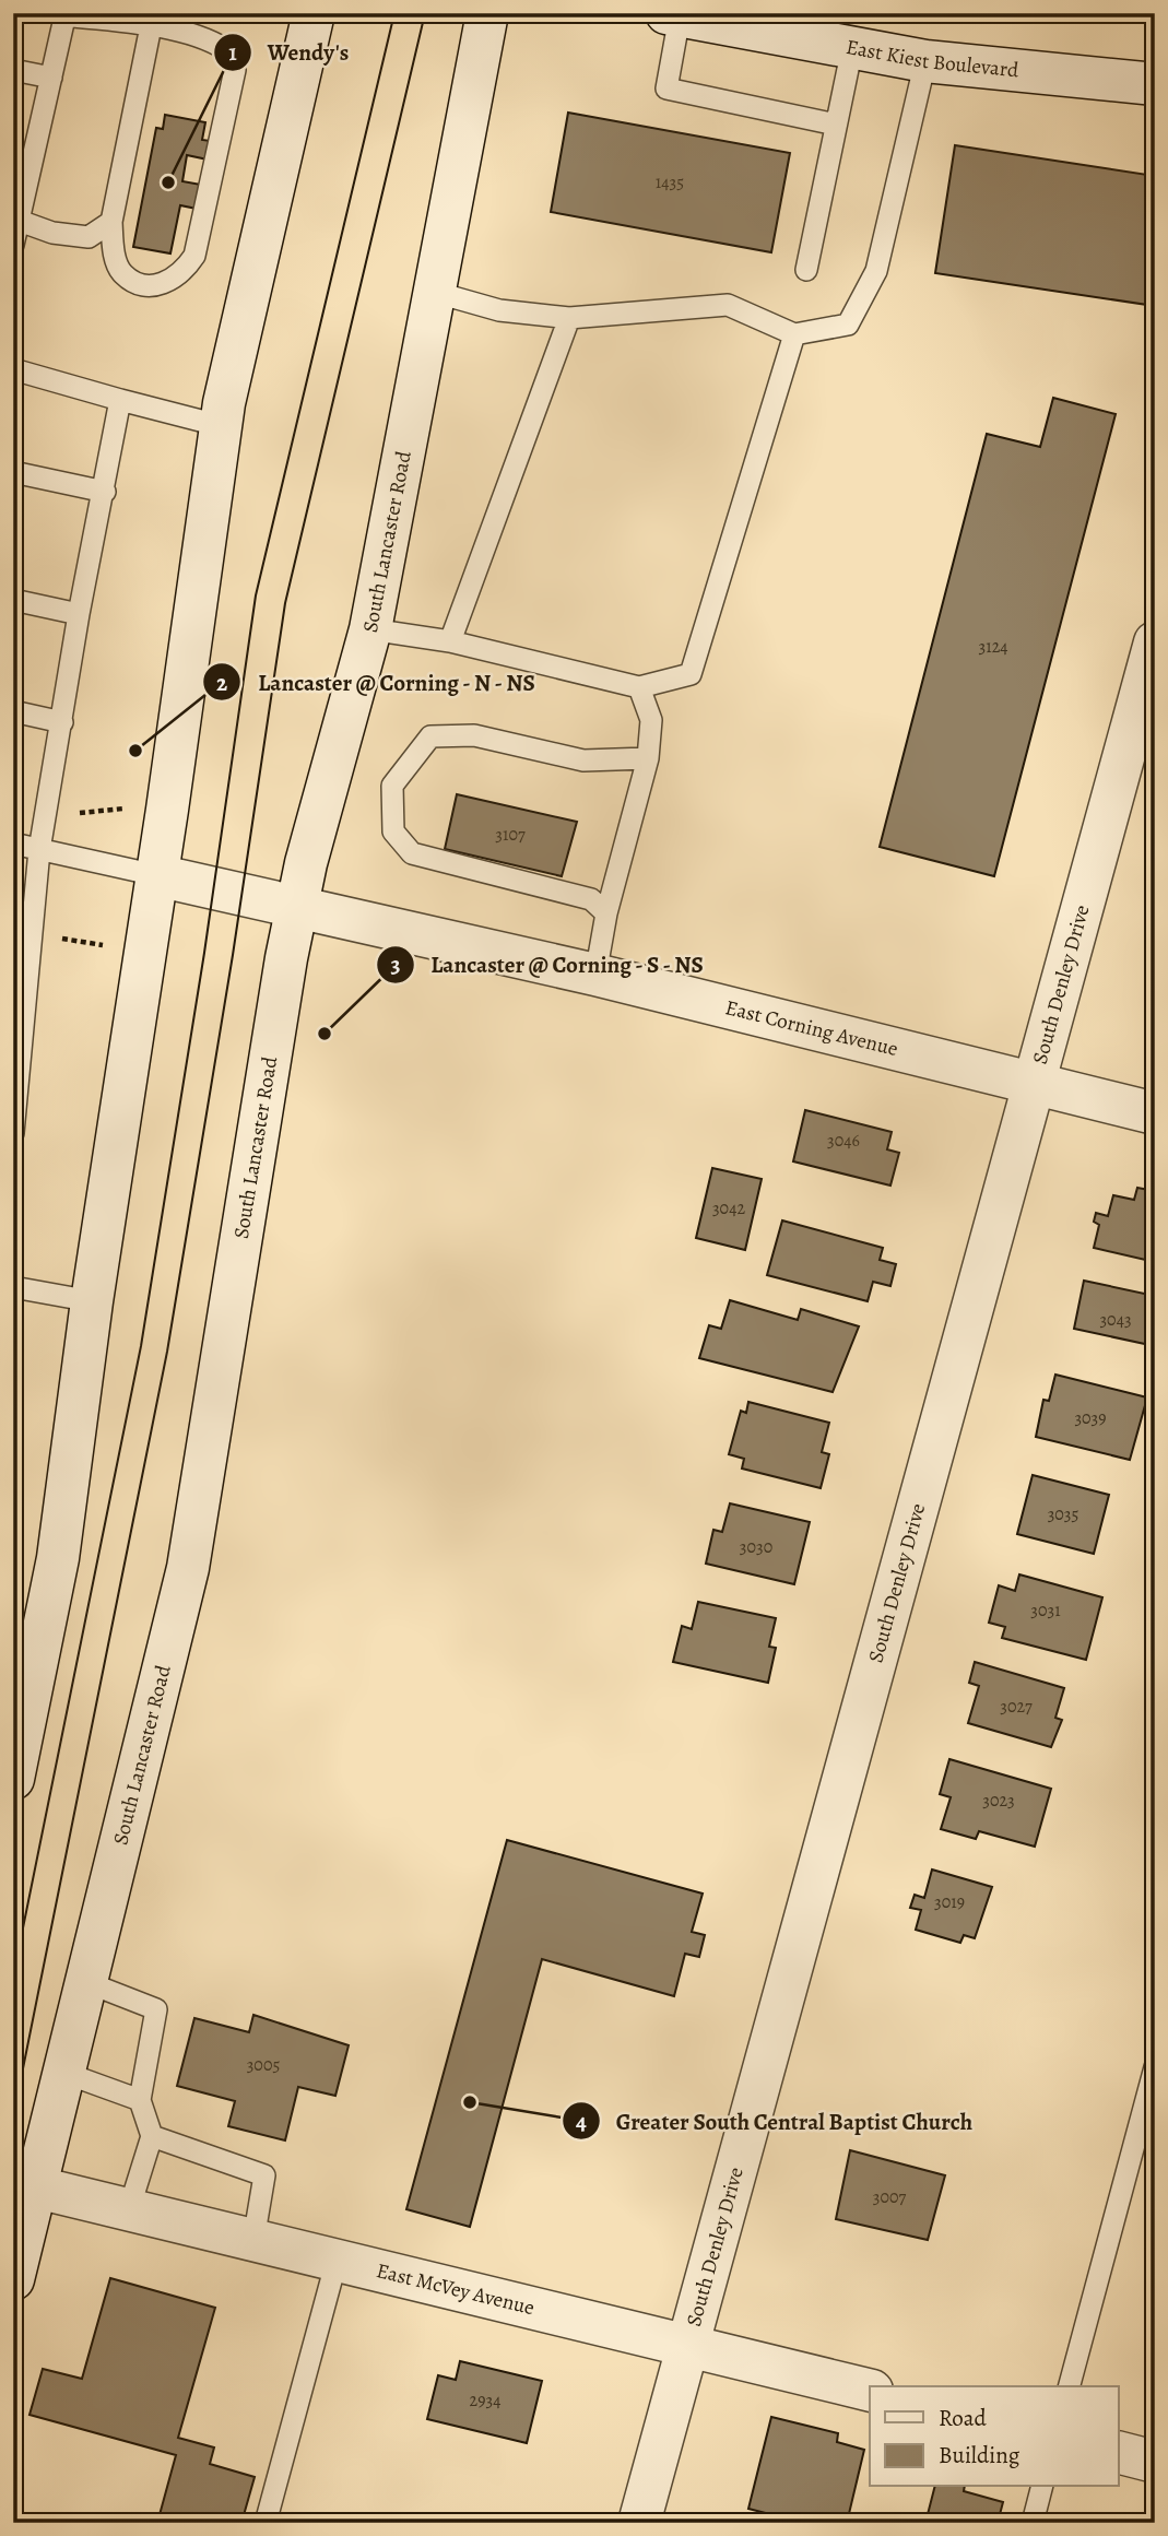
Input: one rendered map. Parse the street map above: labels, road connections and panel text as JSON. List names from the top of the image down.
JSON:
{
  "streets": {
    "main road": [
      "East Kiest Boulevard",
      "South Lancaster Road",
      "South Denley Drive",
      "East Corning Avenue",
      "East McVey Avenue"
    ]
  },
  "crossings": [
    ["South Lancaster Road", "East Corning Avenue"],
    ["South Lancaster Road", "East McVey Avenue"],
    ["South Denley Drive", "East Corning Avenue"],
    ["South Denley Drive", "East McVey Avenue"]
  ],
  "places": [
    "Wendy's",
    "Lancaster @ Corning - N - NS",
    "Lancaster @ Corning - S - NS",
    "Greater South Central Baptist Church"
  ],
  "house_numbers": [
    "1435",
    "3124",
    "3107",
    "3046",
    "3042",
    "3043",
    "3039",
    "3035",
    "3030",
    "3031",
    "3027",
    "3023",
    "3019",
    "3005",
    "3007",
    "2934"
  ],
  "legend": ["Road", "Building"]
}
